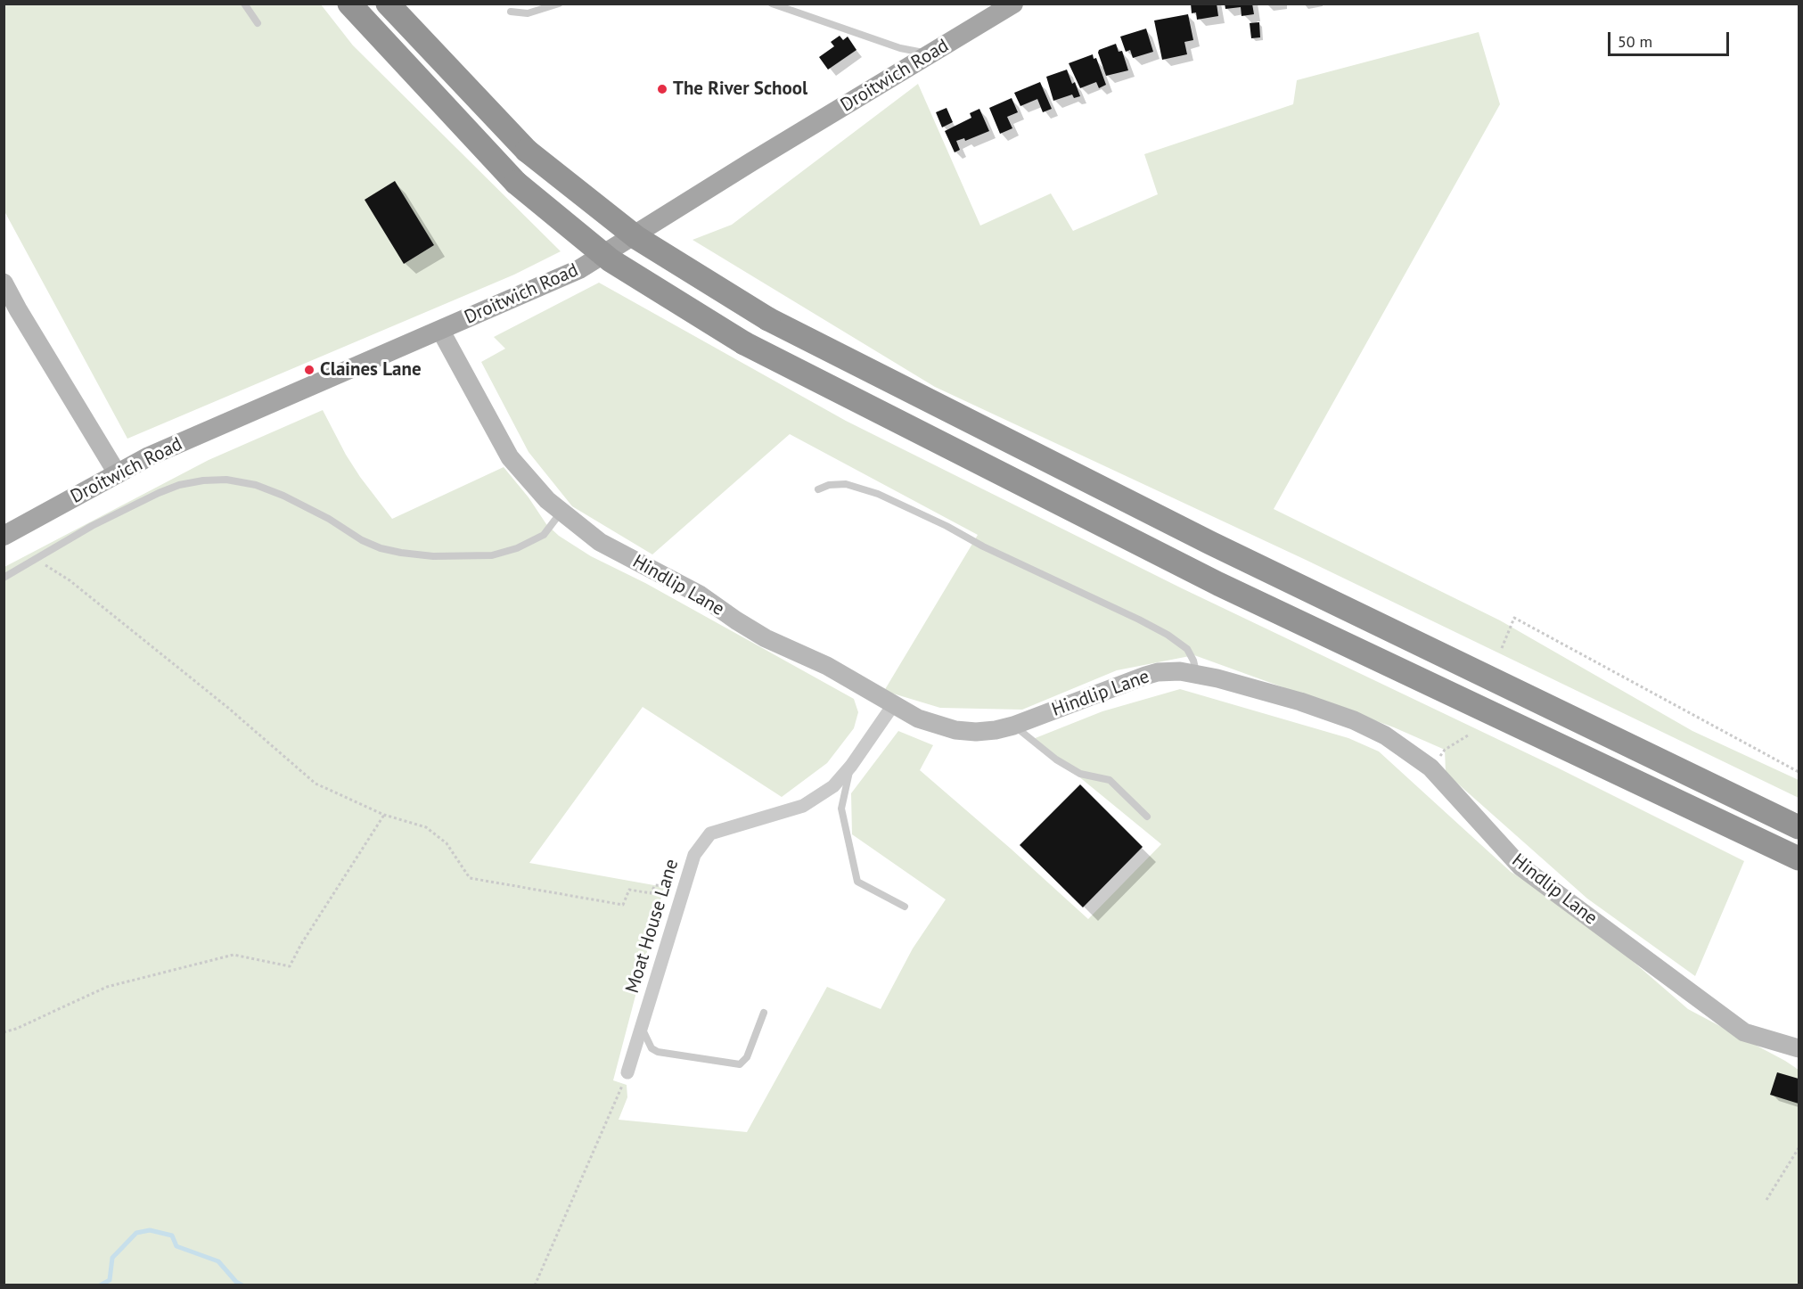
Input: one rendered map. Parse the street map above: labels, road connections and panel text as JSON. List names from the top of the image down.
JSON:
{
  "streets": {
    "main road": ["Droitwich Road"],
    "street": ["Hindlip Lane", "Moat House Lane"]
  },
  "crossings": [
    ["Droitwich Road", "Hindlip Lane"],
    ["Hindlip Lane", "Moat House Lane"]
  ],
  "places": ["The River School", "Claines Lane"],
  "scale_bar": "50 m"
}
